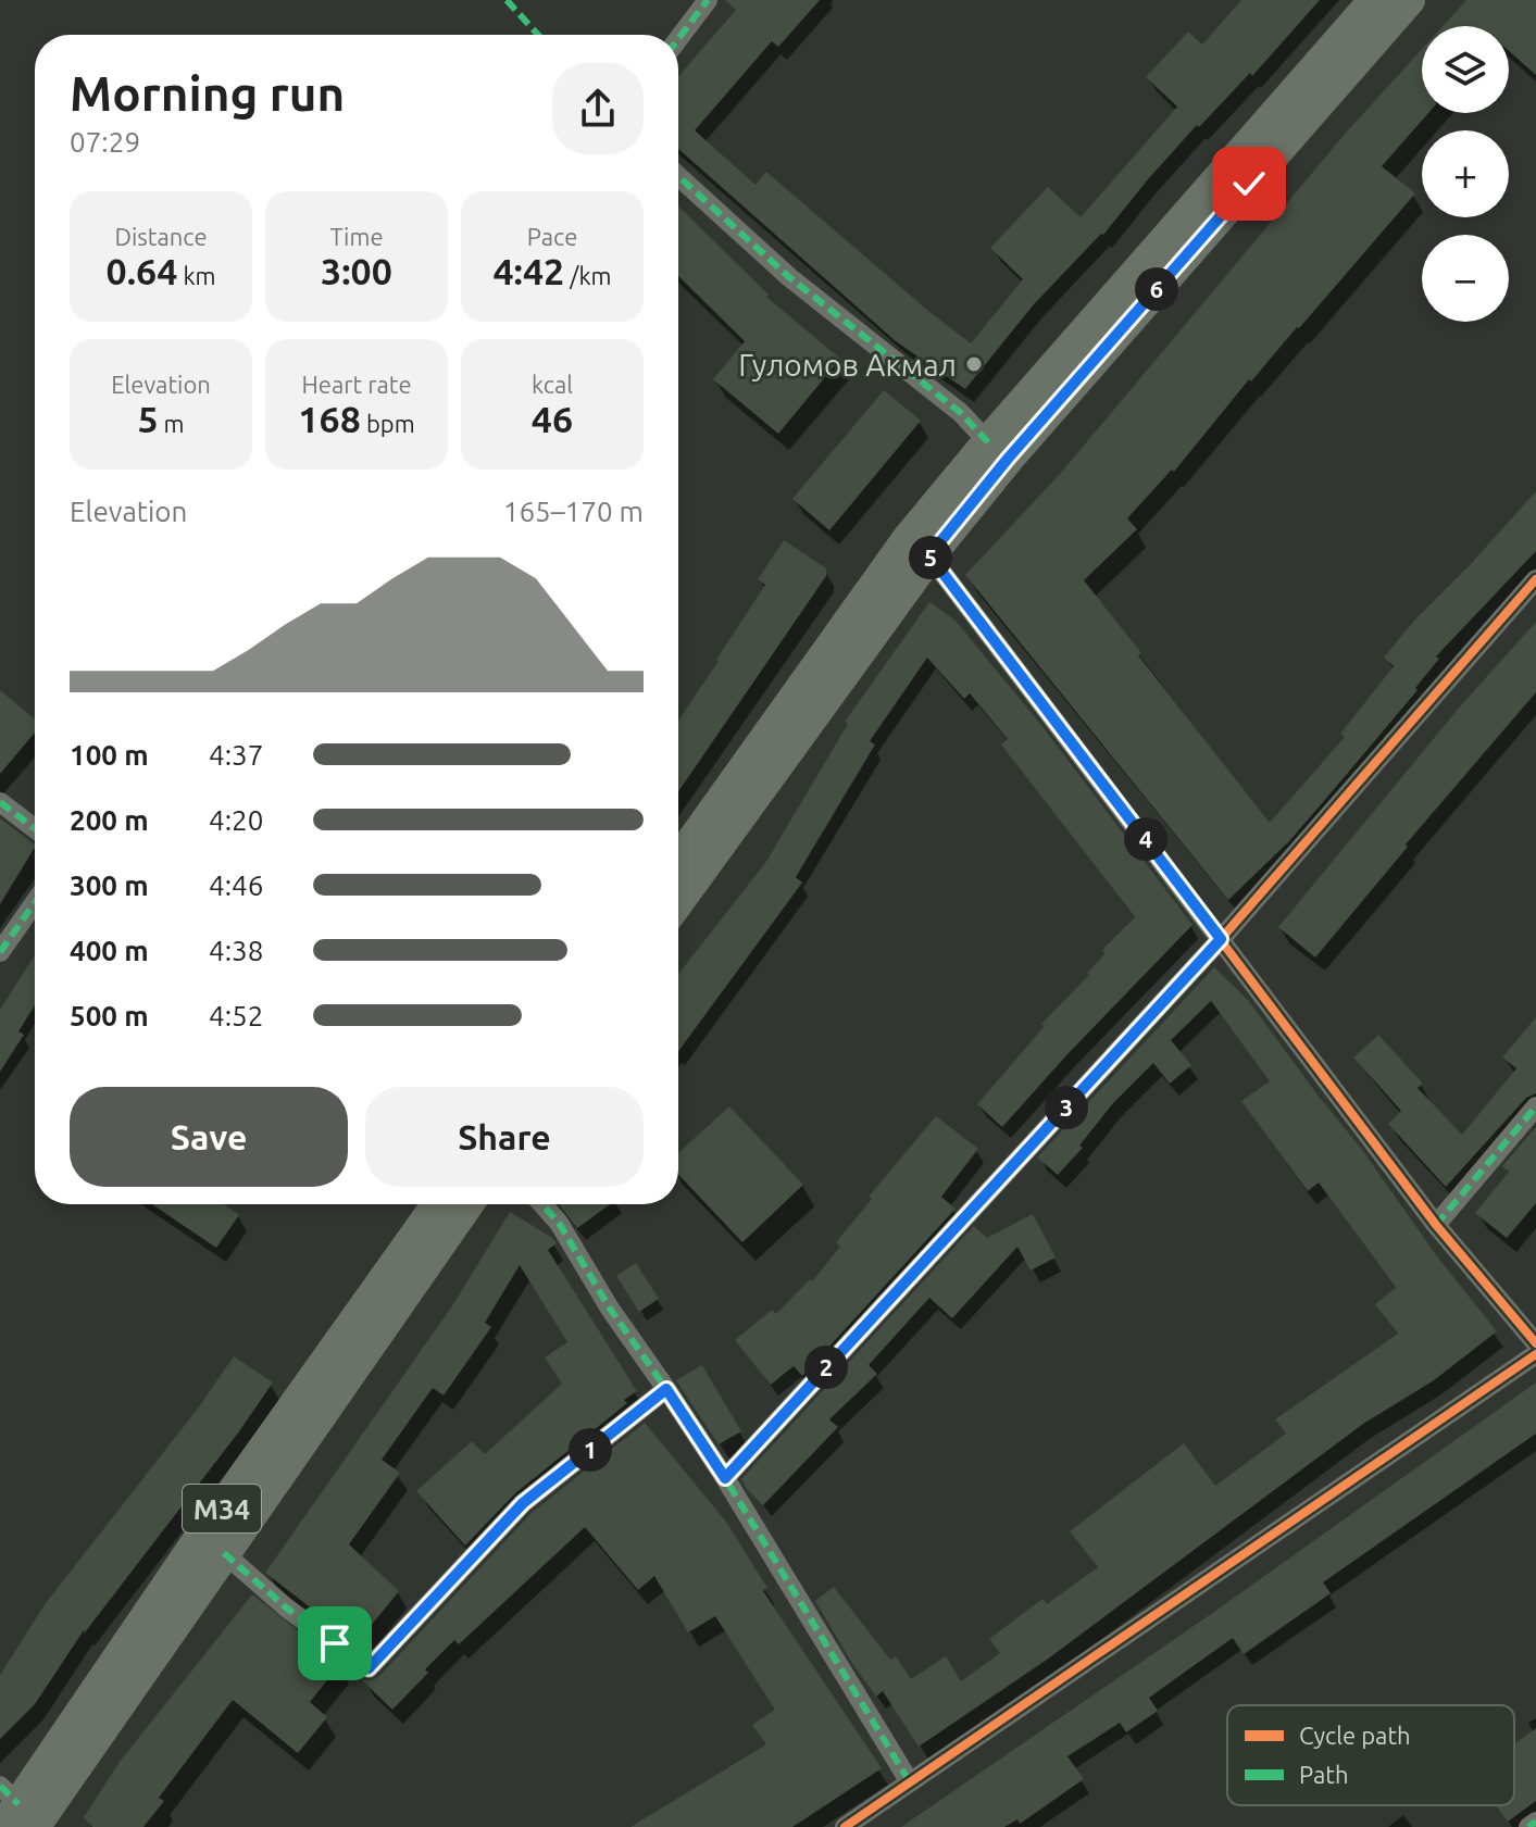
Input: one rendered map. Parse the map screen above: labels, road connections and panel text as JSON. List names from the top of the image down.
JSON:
{
  "streets": {
    "main road": ["M34"]
  },
  "places": ["Гуломов Акмал"],
  "legend": ["Cycle path", "Path"],
  "page": {
    "map_buttons": ["+", "−"],
    "heading": ["Morning run", "07:29"],
    "stats": [
      ["Distance", "0.64 km"],
      ["Time", "3:00"],
      ["Pace", "4:42 /km"],
      ["Elevation", "5 m"],
      ["Heart rate", "168 bpm"],
      ["kcal", "46"]
    ],
    "pins": [
      "6",
      "5",
      "4",
      "3",
      "2",
      "1"
    ],
    "chart": ["Elevation", "165–170 m"],
    "list": [
      {
        "name": "100 m",
        "note": "4:37"
      },
      {
        "name": "200 m",
        "note": "4:20"
      },
      {
        "name": "300 m",
        "note": "4:46"
      },
      {
        "name": "400 m",
        "note": "4:38"
      },
      {
        "name": "500 m",
        "note": "4:52"
      }
    ],
    "buttons": ["Save", "Share"]
  }
}
